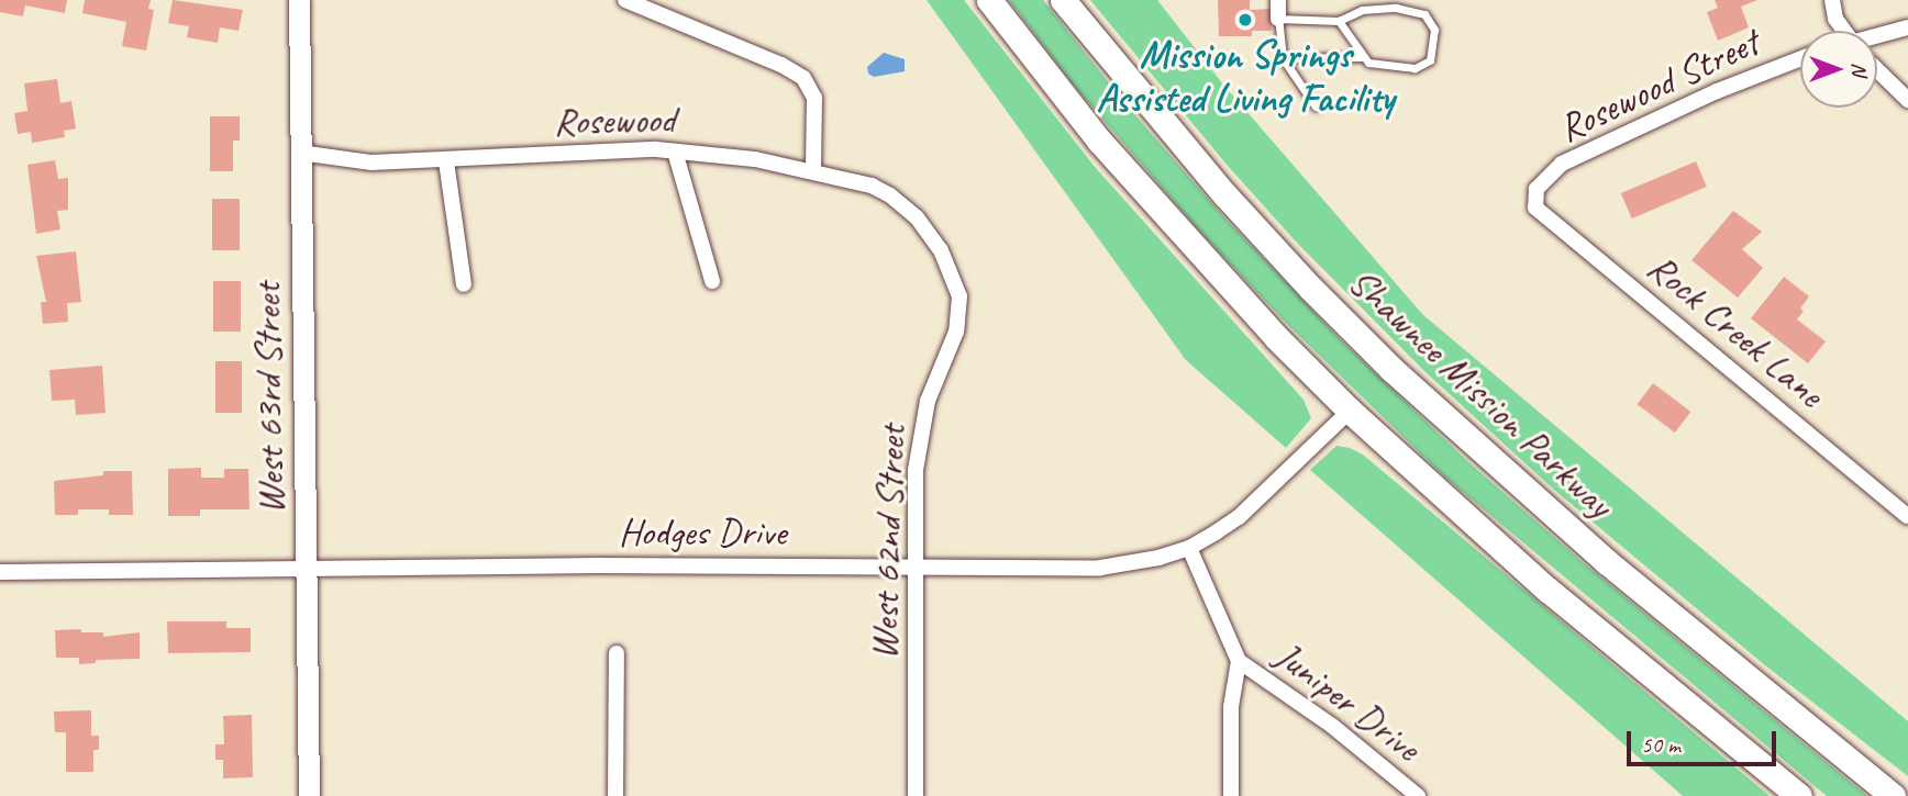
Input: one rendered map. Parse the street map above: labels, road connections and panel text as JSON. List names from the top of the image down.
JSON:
{
  "streets": {
    "highway": ["Shawnee Mission Parkway"],
    "main road": ["West 63rd Street"],
    "street": [
      "Rosewood Street",
      "Rosewood",
      "Rock Creek Lane",
      "Hodges Drive",
      "West 62nd Street",
      "Juniper Drive"
    ]
  },
  "crossings": [
    ["Rosewood Street", "Rock Creek Lane"],
    ["Rosewood", "West 63rd Street"],
    ["Rosewood", "West 62nd Street"],
    ["West 63rd Street", "Hodges Drive"],
    ["Hodges Drive", "West 62nd Street"]
  ],
  "places": ["Mission Springs Assisted Living Facility"],
  "scale_bar": "50 m",
  "north": "right"
}
